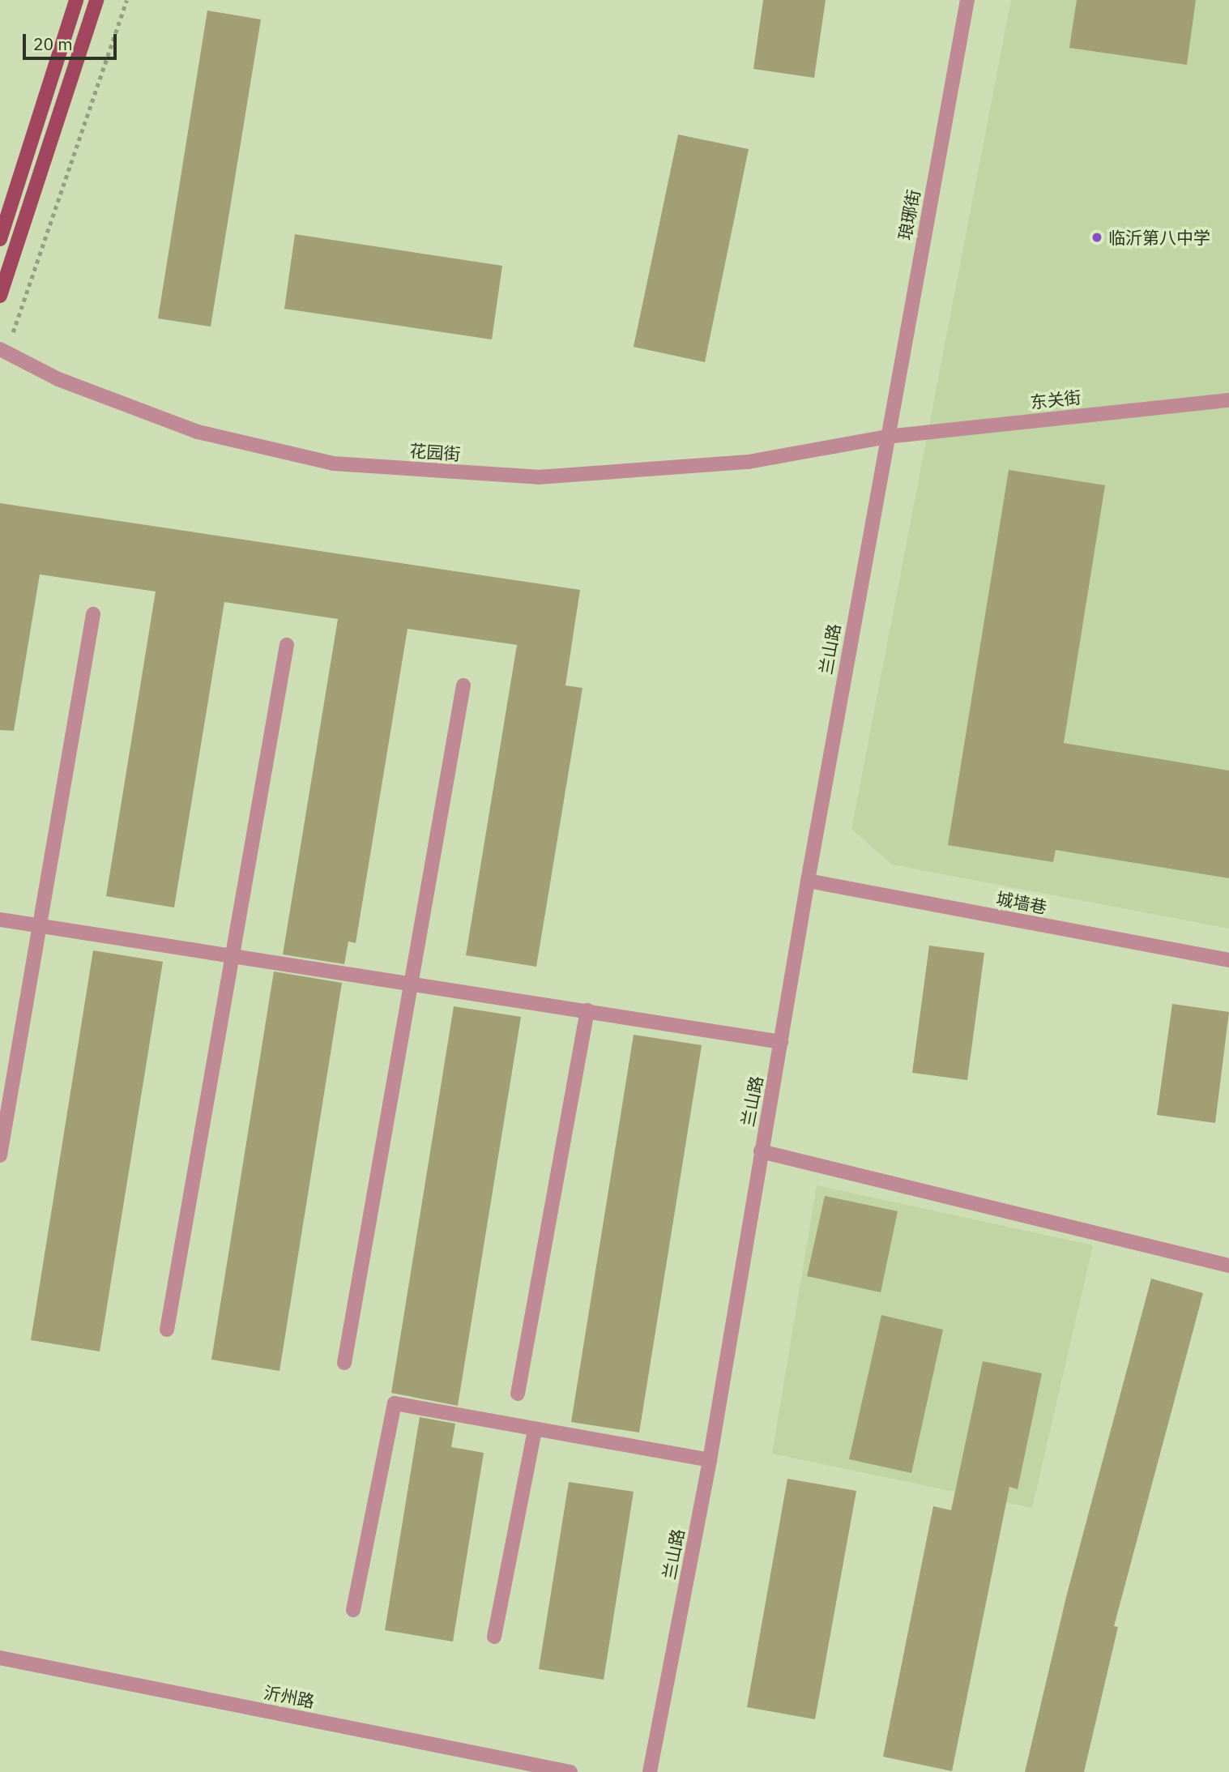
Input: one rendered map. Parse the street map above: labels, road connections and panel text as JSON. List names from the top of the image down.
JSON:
{
  "streets": {
    "street": [
      "琅琊街",
      "东关街",
      "花园街",
      "兰山路",
      "城墙巷",
      "沂州路"
    ]
  },
  "crossings": [
    ["琅琊街", "东关街"],
    ["琅琊街", "花园街"],
    ["琅琊街", "兰山路"],
    ["东关街", "花园街"],
    ["东关街", "兰山路"],
    ["花园街", "兰山路"],
    ["兰山路", "城墙巷"]
  ],
  "places": ["临沂第八中学"],
  "scale_bar": "20 m"
}
